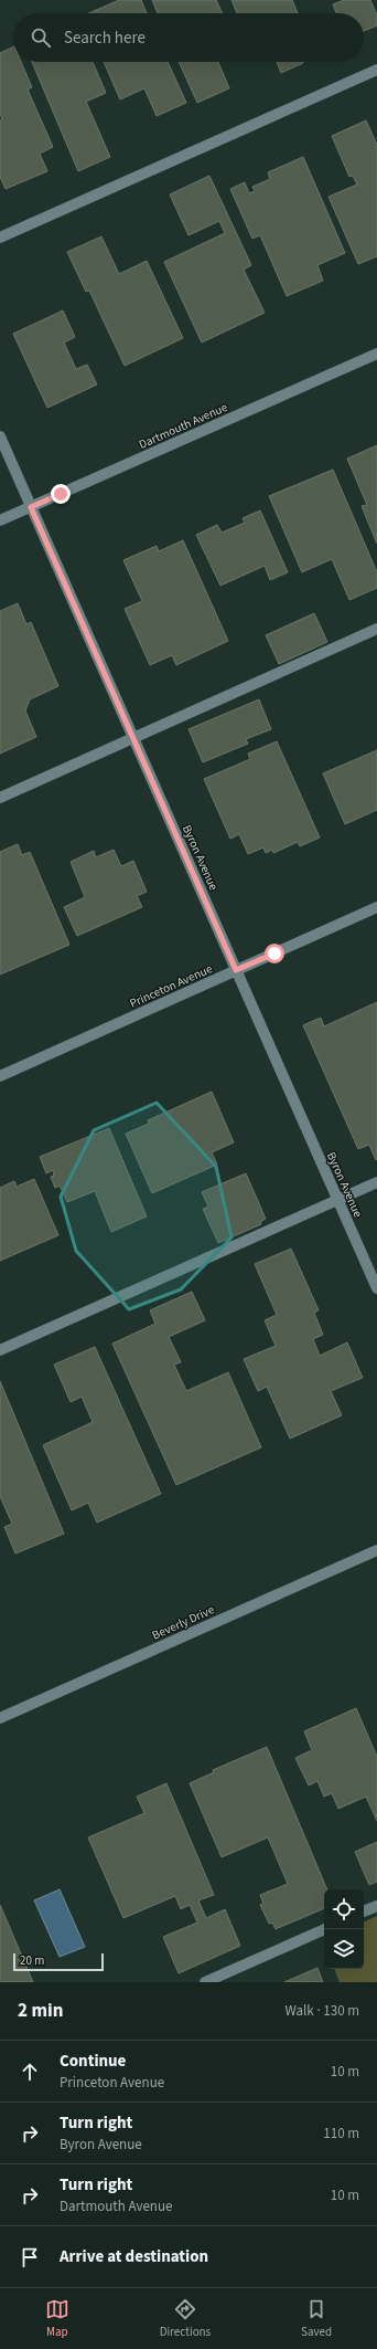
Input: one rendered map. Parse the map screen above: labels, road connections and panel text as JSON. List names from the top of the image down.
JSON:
{
  "streets": {
    "street": [
      "Dartmouth Avenue",
      "Byron Avenue",
      "Princeton Avenue",
      "Beverly Drive"
    ]
  },
  "crossings": [
    ["Dartmouth Avenue", "Byron Avenue"],
    ["Byron Avenue", "Princeton Avenue"]
  ],
  "scale_bar": "20 m",
  "page": {
    "search": "Search here",
    "scale": "20 m",
    "heading": ["2 min", "Walk · 130 m"],
    "list": [
      ["Continue", "Princeton Avenue", "10 m"],
      ["Turn right", "Byron Avenue", "110 m"],
      ["Turn right", "Dartmouth Avenue", "10 m"],
      "Arrive at destination"
    ],
    "nav": ["Map", "Directions", "Saved"]
  }
}
